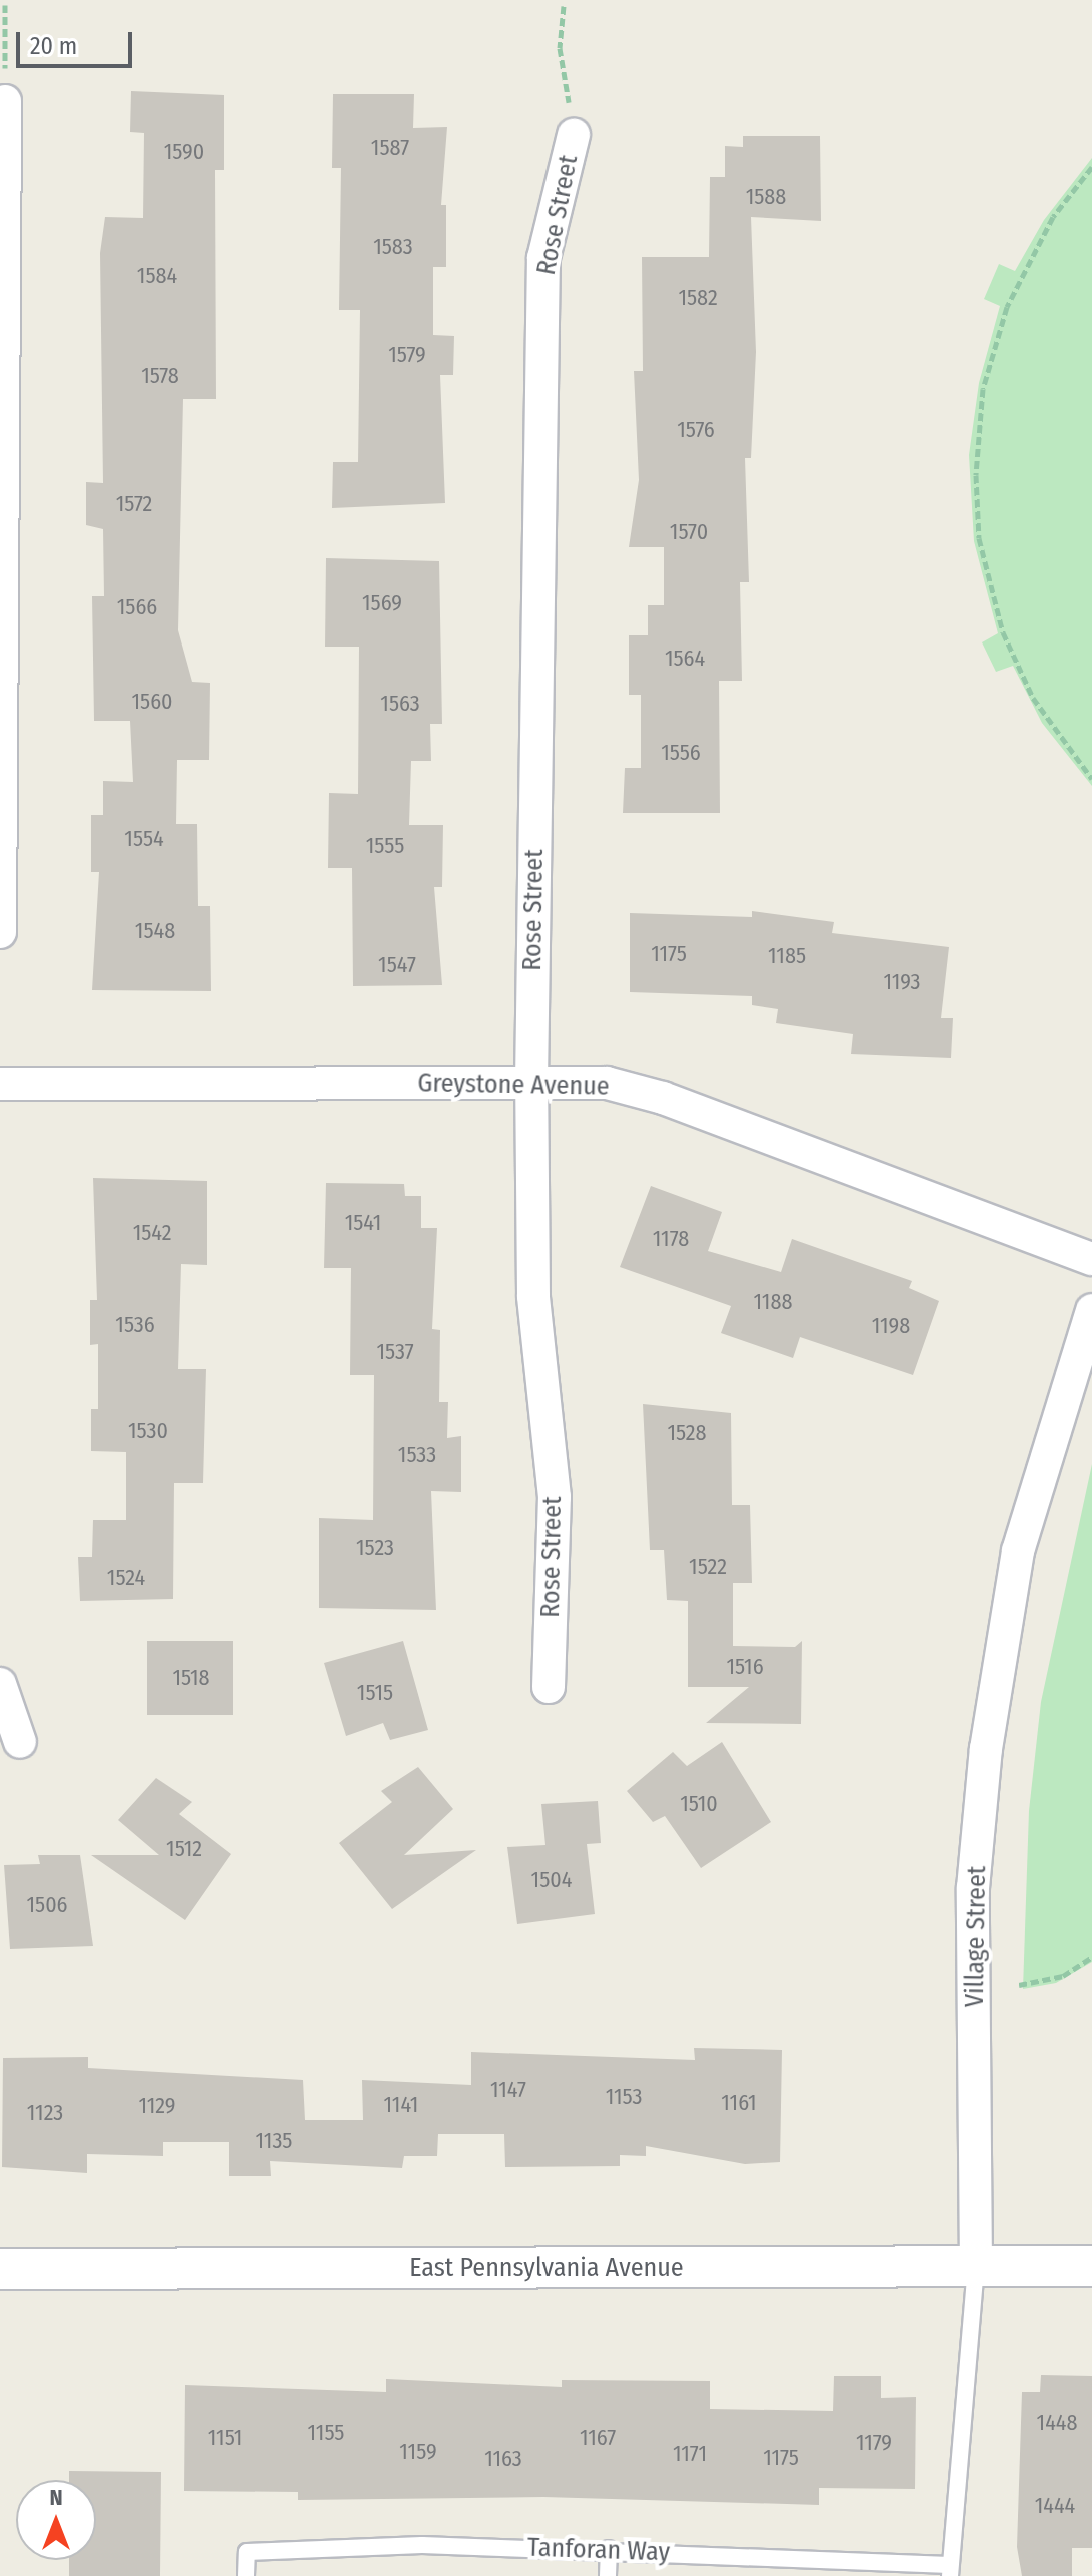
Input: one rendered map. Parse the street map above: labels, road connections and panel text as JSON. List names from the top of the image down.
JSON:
{
  "streets": {
    "street": [
      "Rose Street",
      "Greystone Avenue",
      "Village Street",
      "East Pennsylvania Avenue"
    ],
    "lane": ["Tanforan Way"]
  },
  "crossings": [
    ["Rose Street", "Greystone Avenue"],
    ["Village Street", "East Pennsylvania Avenue"],
    ["Village Street", "Tanforan Way"]
  ],
  "house_numbers": [
    "1587",
    "1590",
    "1588",
    "1583",
    "1584",
    "1582",
    "1579",
    "1578",
    "1576",
    "1572",
    "1570",
    "1569",
    "1566",
    "1564",
    "1560",
    "1563",
    "1556",
    "1554",
    "1555",
    "1548",
    "1175",
    "1185",
    "1547",
    "1193",
    "1541",
    "1542",
    "1178",
    "1188",
    "1536",
    "1198",
    "1537",
    "1530",
    "1528",
    "1533",
    "1523",
    "1522",
    "1524",
    "1516",
    "1518",
    "1515",
    "1510",
    "1512",
    "1504",
    "1506",
    "1147",
    "1153",
    "1161",
    "1141",
    "1129",
    "1123",
    "1135",
    "1448",
    "1155",
    "1151",
    "1167",
    "1179",
    "1159",
    "1171",
    "1175",
    "1163",
    "1444"
  ],
  "scale_bar": "20 m",
  "north": "top"
}
